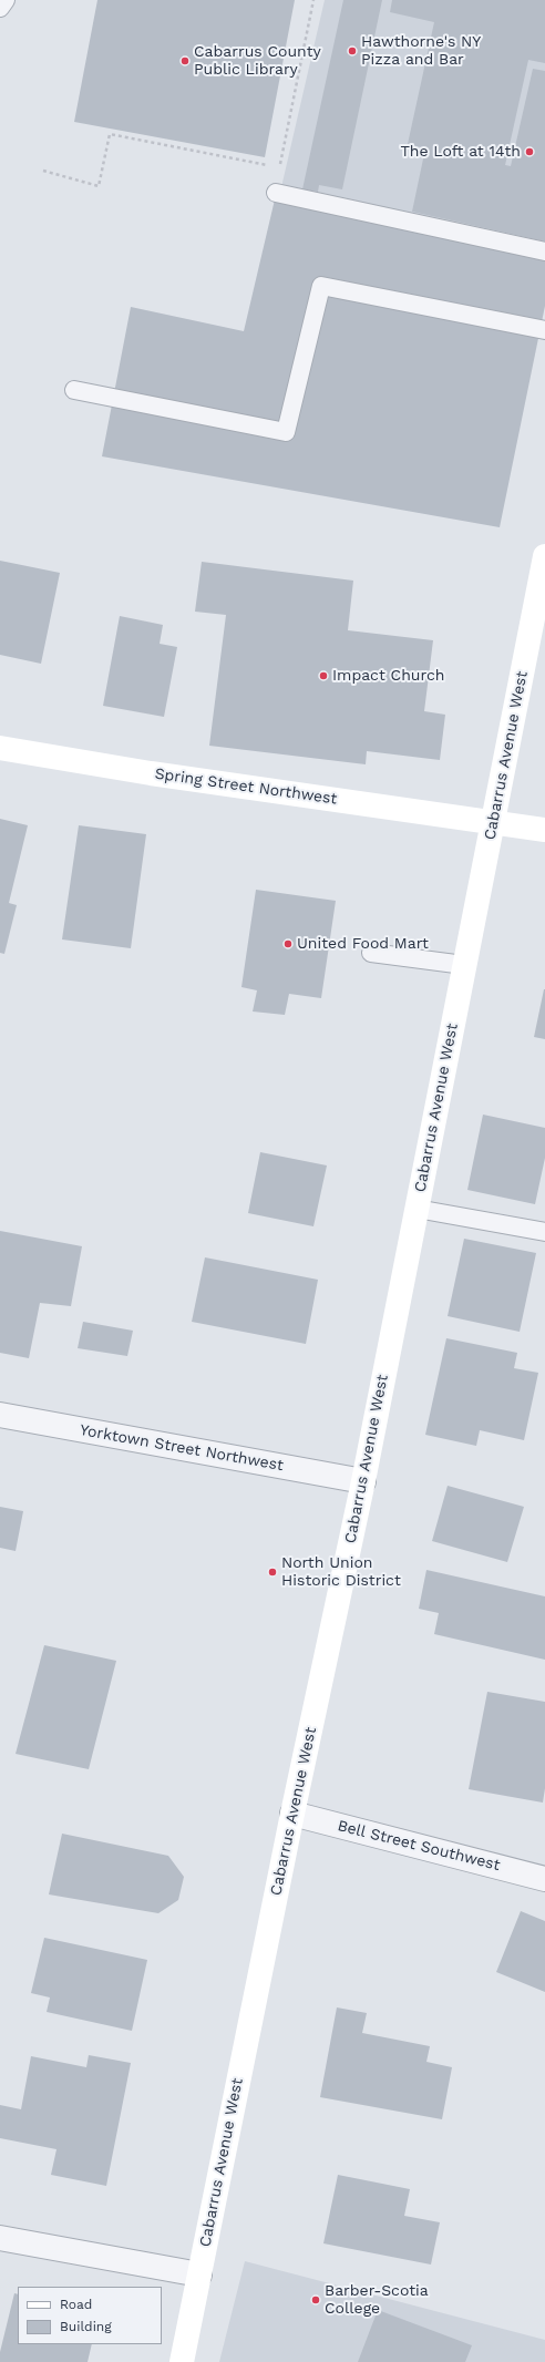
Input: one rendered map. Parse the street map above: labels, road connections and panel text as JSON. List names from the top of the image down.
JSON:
{
  "streets": {
    "main road": ["Cabarrus Avenue West", "Spring Street Northwest"],
    "street": ["Yorktown Street Northwest", "Bell Street Southwest"]
  },
  "crossings": [
    ["Cabarrus Avenue West", "Spring Street Northwest"],
    ["Cabarrus Avenue West", "Yorktown Street Northwest"],
    ["Cabarrus Avenue West", "Bell Street Southwest"]
  ],
  "places": [
    "Hawthorne's NY Pizza and Bar",
    "Cabarrus County Public Library",
    "The Loft at 14th",
    "Impact Church",
    "United Food Mart",
    "North Union Historic District",
    "Barber-Scotia College"
  ],
  "legend": ["Road", "Building"]
}
